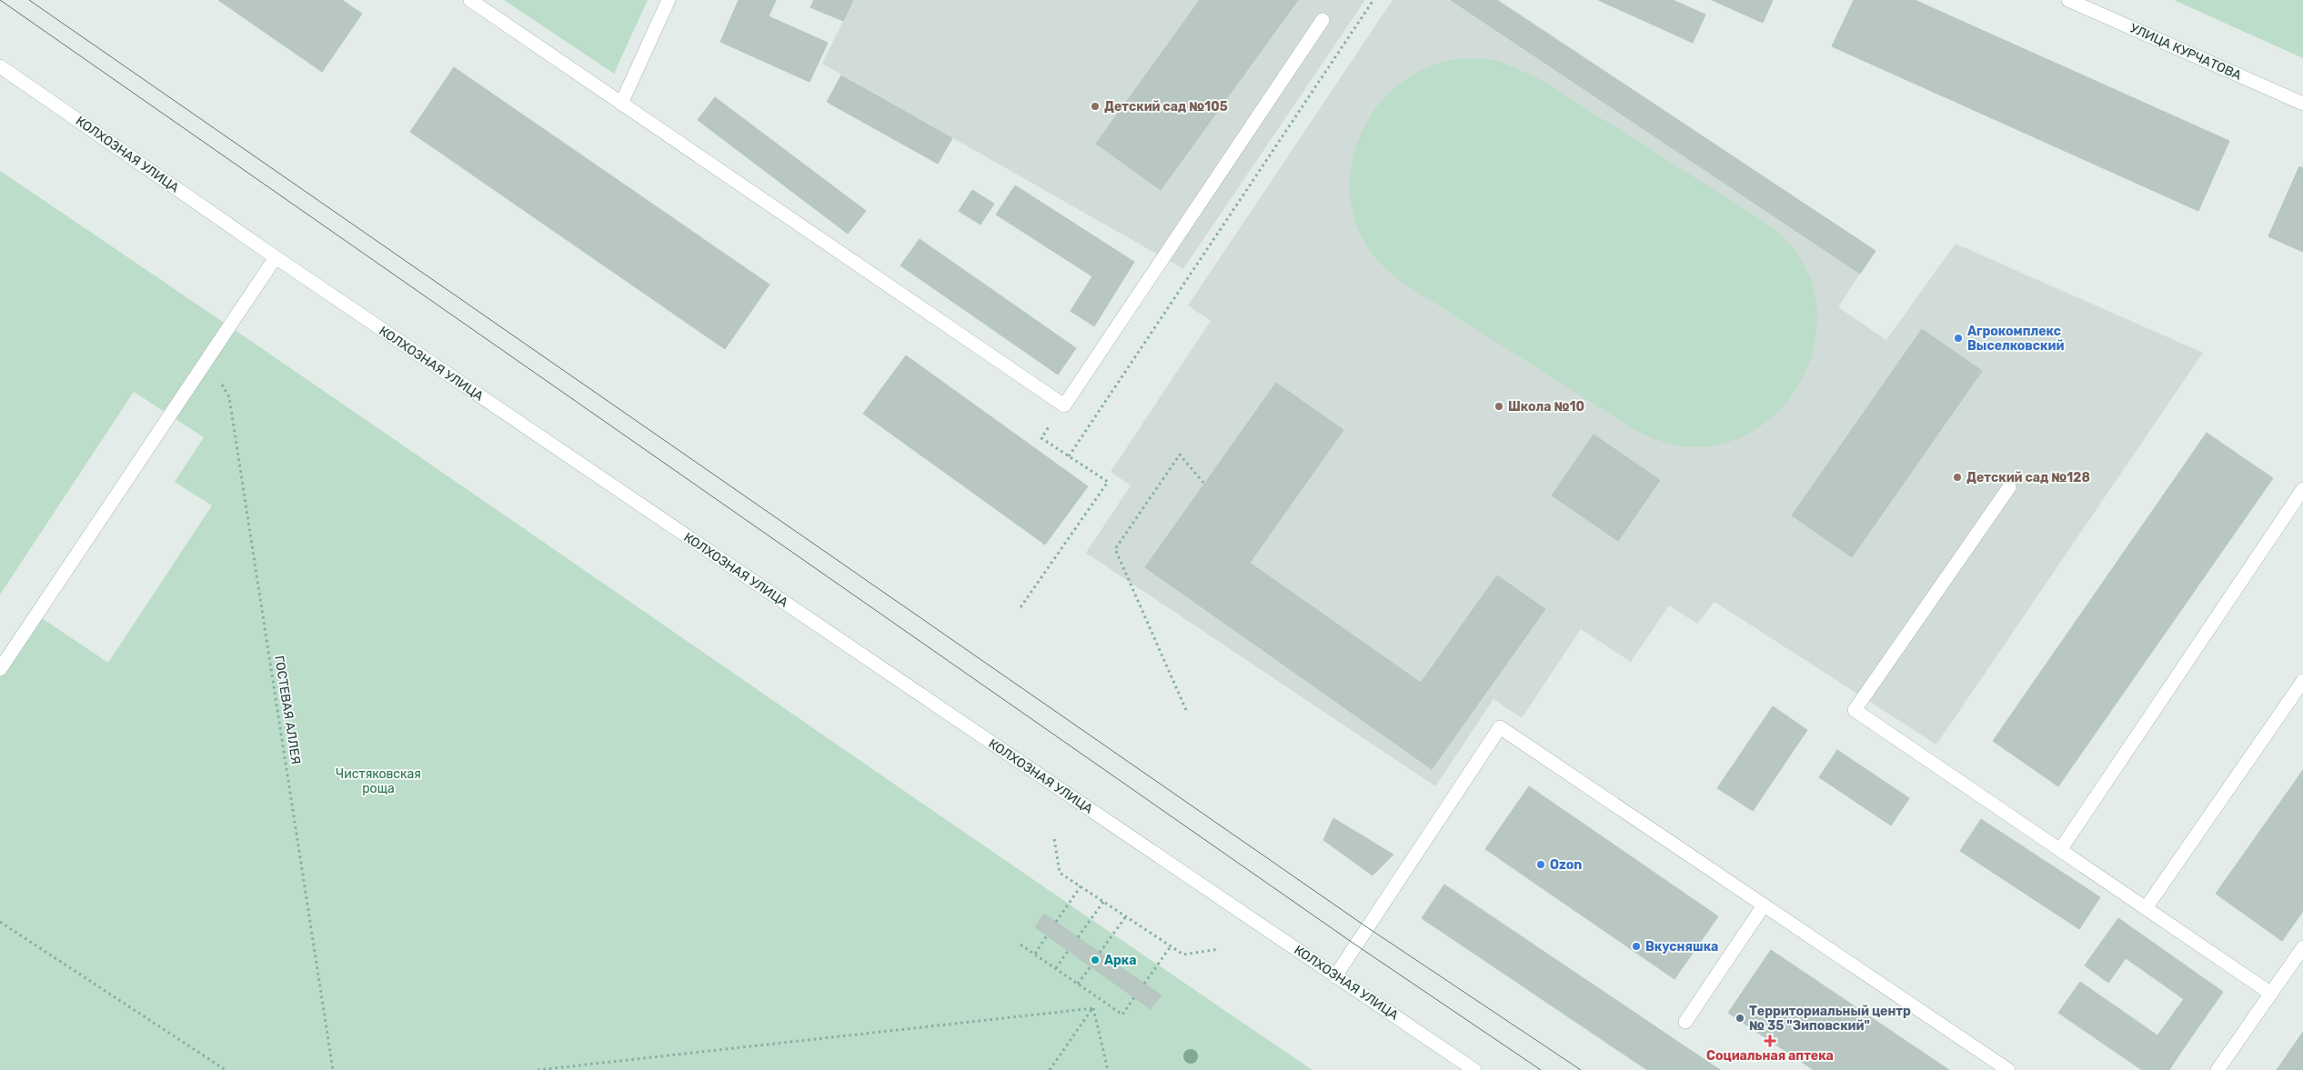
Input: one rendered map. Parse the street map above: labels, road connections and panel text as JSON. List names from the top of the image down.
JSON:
{
  "streets": {
    "main road": ["УЛИЦА КУРЧАТОВА", "КОЛХОЗНАЯ УЛИЦА"],
    "path": ["ГОСТЕВАЯ АЛЛЕЯ"]
  },
  "parks": ["Чистяковская роща"],
  "places": {
    "other": [
      "Детский сад №105",
      "Агрокомплекс Выселковский",
      "Школа №10",
      "Детский сад №128",
      "Ozon",
      "Вкусняшка",
      "Арка",
      "Территориальный центр № 35 \"Зиповский\""
    ],
    "health": ["Социальная аптека"]
  }
}
